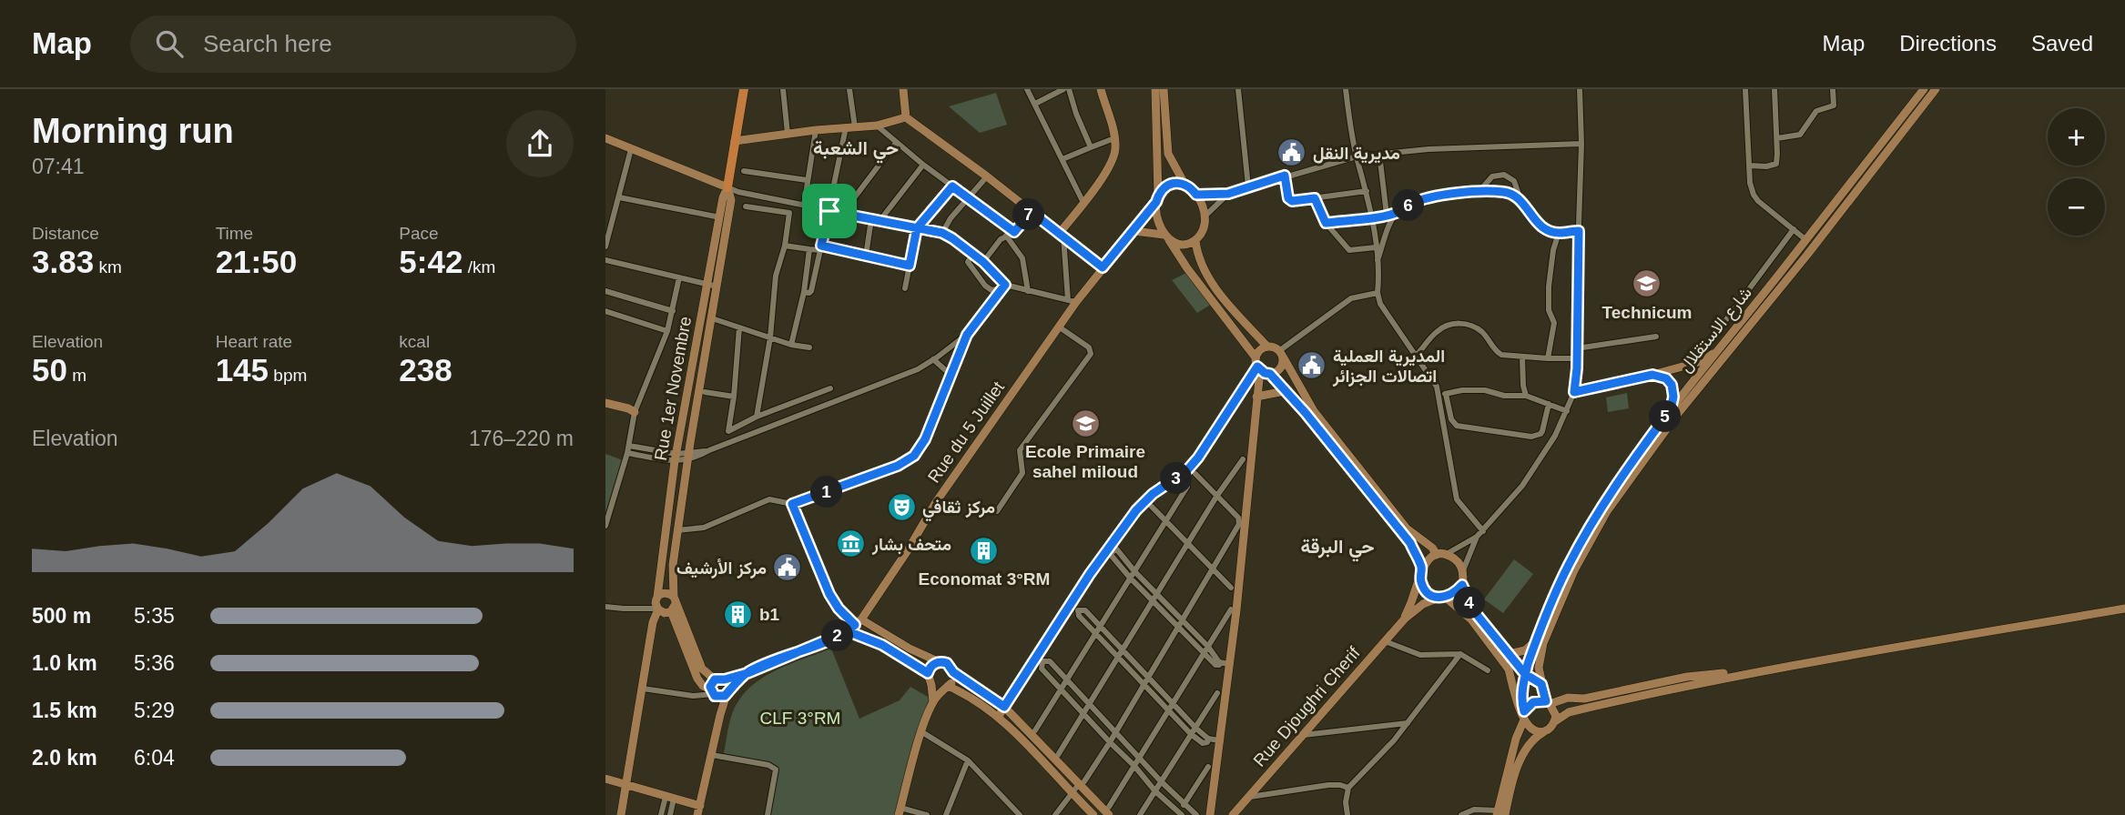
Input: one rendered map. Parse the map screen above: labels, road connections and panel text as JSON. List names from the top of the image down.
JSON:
{
  "streets": {
    "main road": [
      "شارع الاستقلال",
      "Rue 1er Novembre",
      "Rue du 5 Juillet",
      "Rue Djoughri Cherif"
    ]
  },
  "districts": ["حي الشعبة", "حي البرقة"],
  "parks": ["CLF 3°RM"],
  "places": {
    "public building": ["مديرية النقل", "المديرية العملية اتصالات الجزائر", "مركز الأرشيف"],
    "school or university": ["Technicum", "Ecole Primaire sahel miloud"],
    "theatre": ["مركز ثقافي"],
    "museum": ["متحف بشار"],
    "building": ["Economat 3°RM", "b1"]
  },
  "page": {
    "header": "Map",
    "search": "Search here",
    "nav": ["Map", "Directions", "Saved"],
    "heading": ["Morning run", "07:41"],
    "map_buttons": ["+", "−"],
    "pins": [
      "6",
      "7",
      "5",
      "3",
      "1",
      "4",
      "2"
    ],
    "stats": [
      ["Distance", "3.83 km"],
      ["Time", "21:50"],
      ["Pace", "5:42 /km"],
      ["Elevation", "50 m"],
      ["Heart rate", "145 bpm"],
      ["kcal", "238"]
    ],
    "chart": ["Elevation", "176–220 m"],
    "list": [
      {
        "name": "500 m",
        "note": "5:35"
      },
      {
        "name": "1.0 km",
        "note": "5:36"
      },
      {
        "name": "1.5 km",
        "note": "5:29"
      },
      {
        "name": "2.0 km",
        "note": "6:04"
      }
    ]
  }
}
